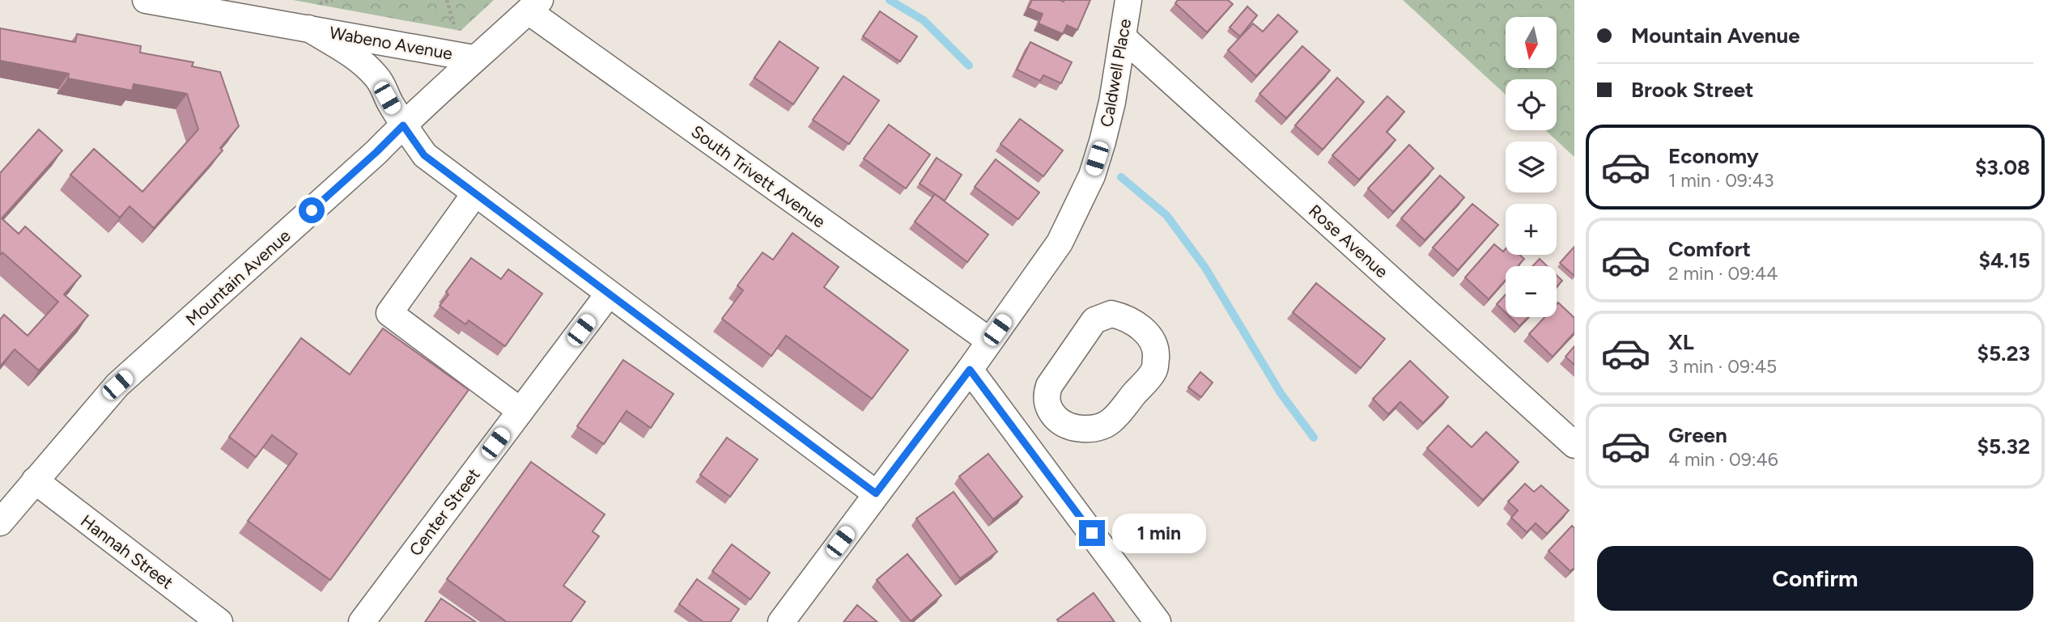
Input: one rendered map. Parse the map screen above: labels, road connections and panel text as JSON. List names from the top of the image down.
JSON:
{
  "streets": {
    "street": [
      "Wabeno Avenue",
      "Caldwell Place",
      "South Trivett Avenue",
      "Rose Avenue",
      "Mountain Avenue",
      "Center Street",
      "Hannah Street"
    ]
  },
  "crossings": [
    ["Wabeno Avenue", "Caldwell Place"],
    ["Wabeno Avenue", "Mountain Avenue"],
    ["Wabeno Avenue", "Center Street"],
    ["Caldwell Place", "South Trivett Avenue"],
    ["Caldwell Place", "Rose Avenue"],
    ["South Trivett Avenue", "Mountain Avenue"],
    ["Mountain Avenue", "Hannah Street"]
  ],
  "north": "bottom",
  "page": {
    "banner": ["Mountain Avenue", "Brook Street"],
    "map_buttons": ["+", "−"],
    "list": [
      {
        "name": "Economy",
        "note": "1 min · 09:43",
        "value": "$3.08"
      },
      {
        "name": "Comfort",
        "note": "2 min · 09:44",
        "value": "$4.15"
      },
      {
        "name": "XL",
        "note": "3 min · 09:45",
        "value": "$5.23"
      },
      {
        "name": "Green",
        "note": "4 min · 09:46",
        "value": "$5.32"
      }
    ],
    "bubble": "1 min",
    "buttons": "Confirm"
  }
}
